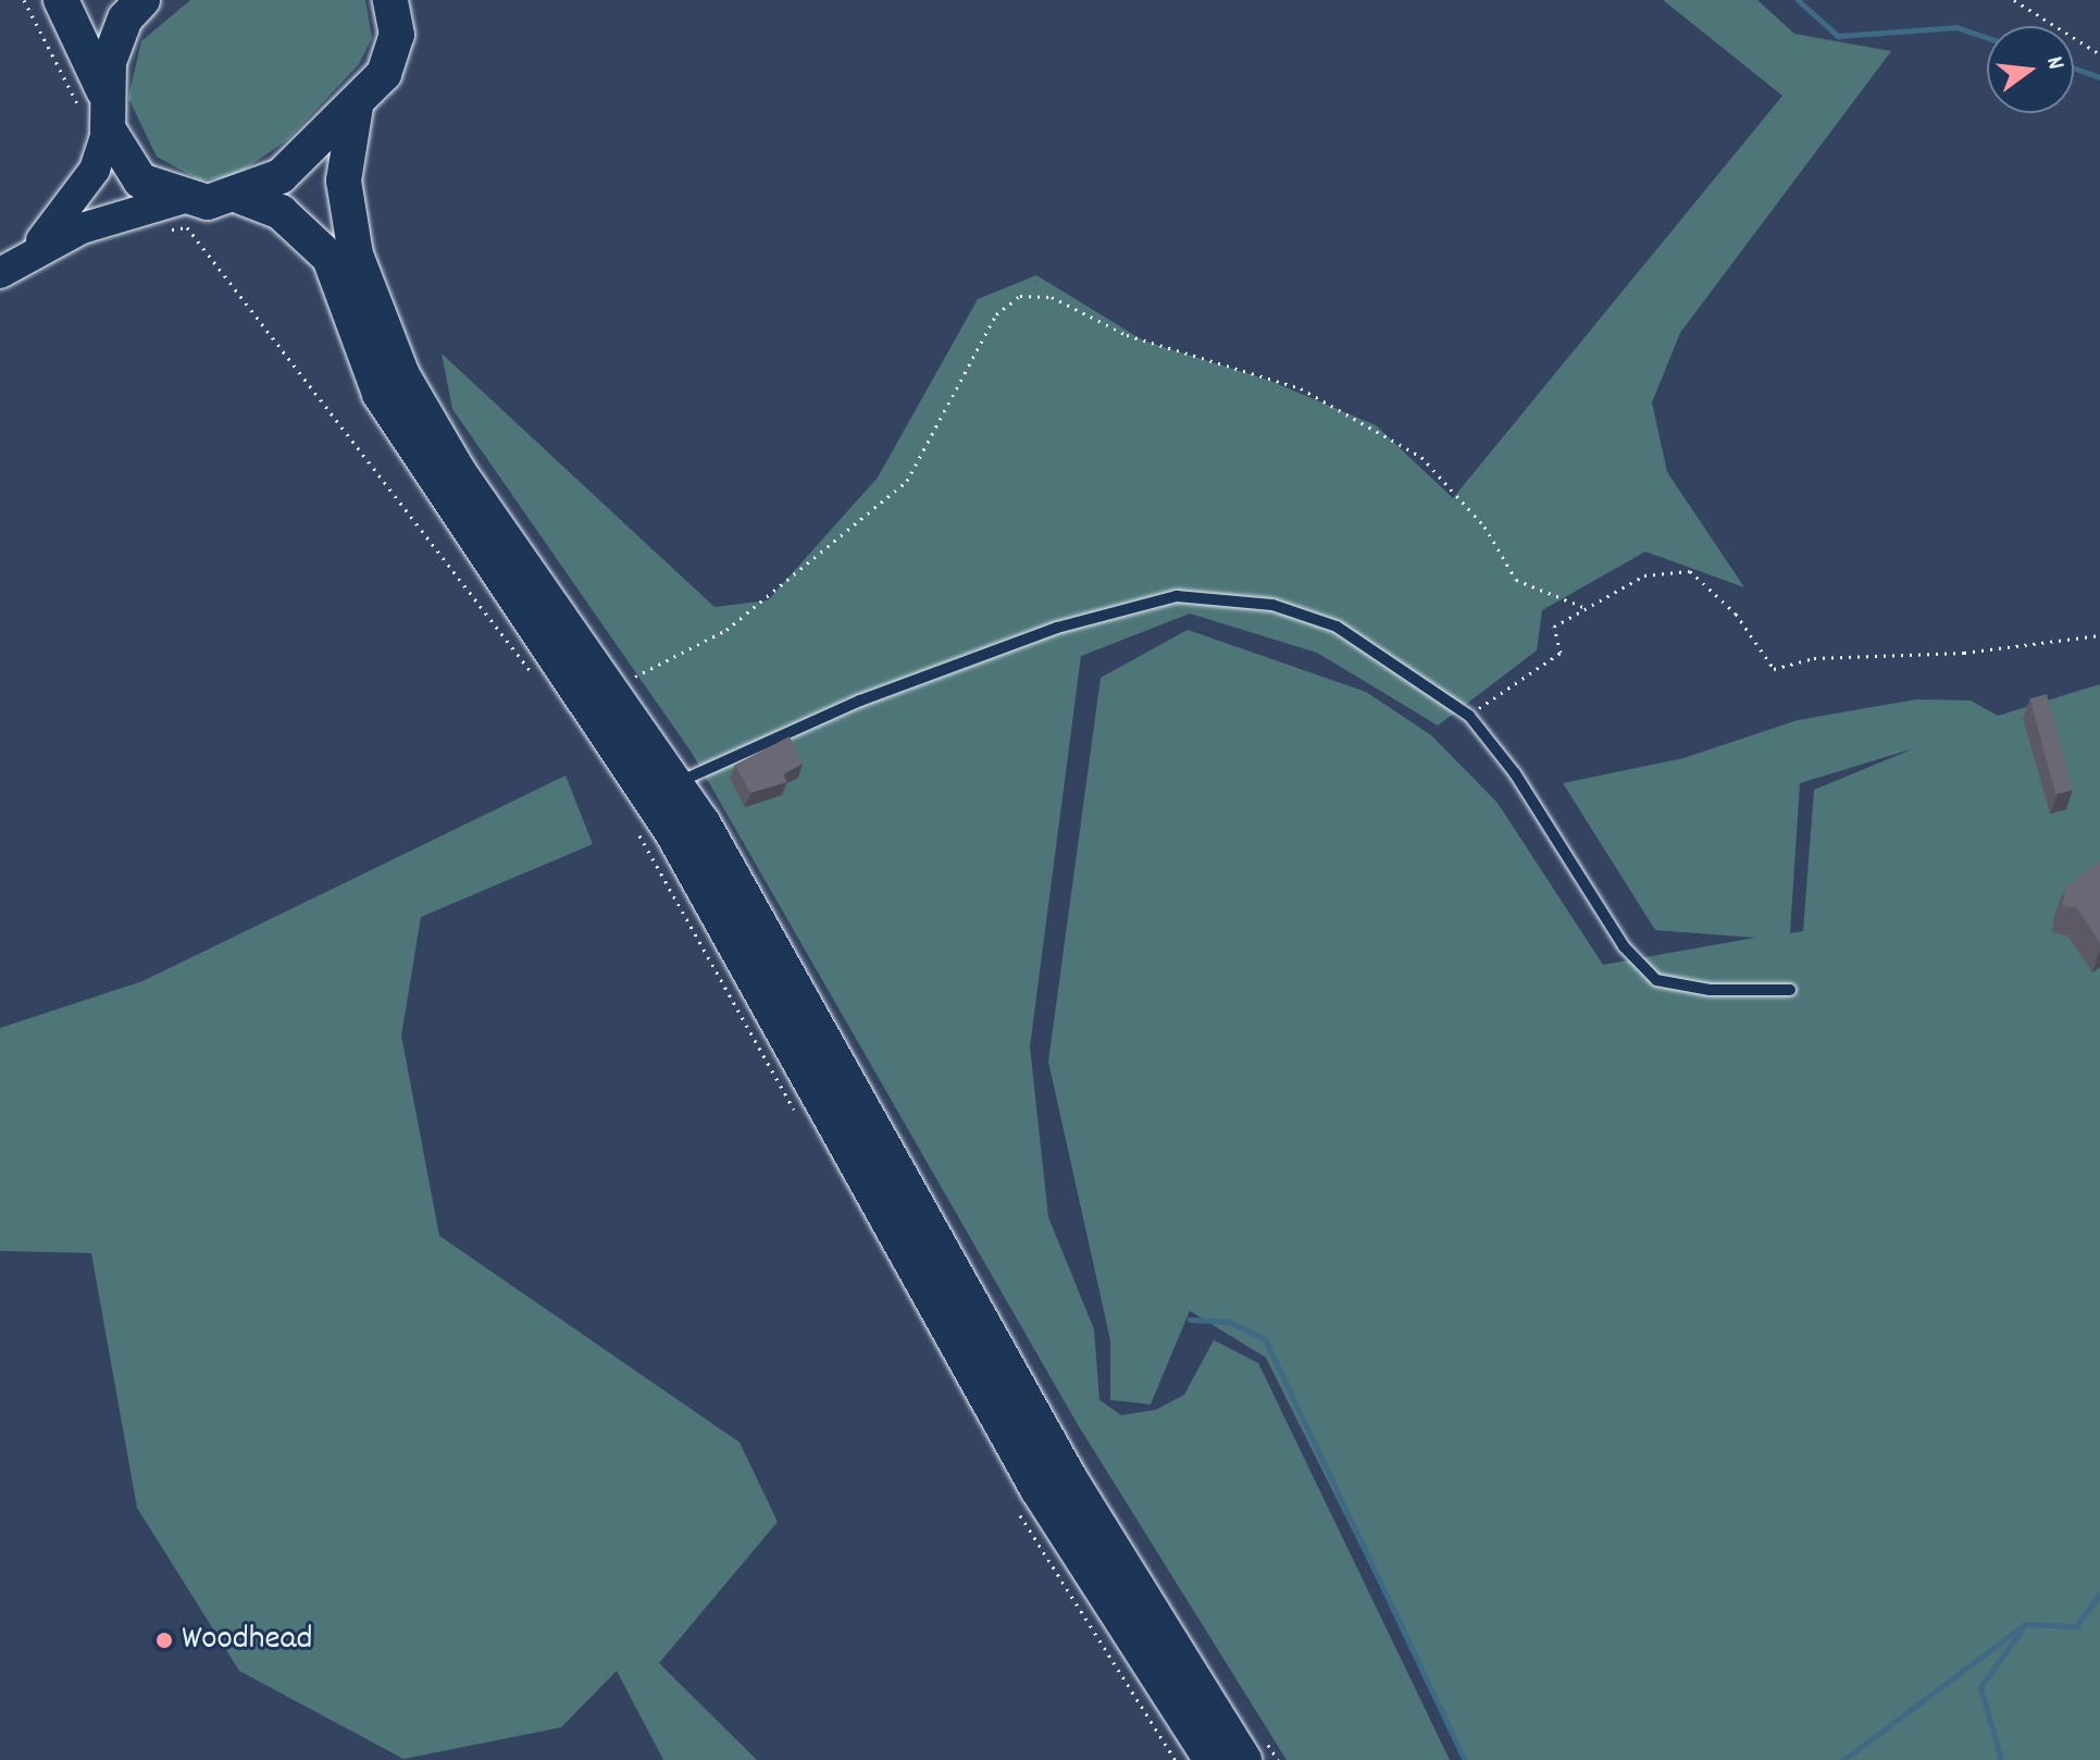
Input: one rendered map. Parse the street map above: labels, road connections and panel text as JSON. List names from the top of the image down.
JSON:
{
  "places": ["Woodhead"],
  "north": "right"
}
